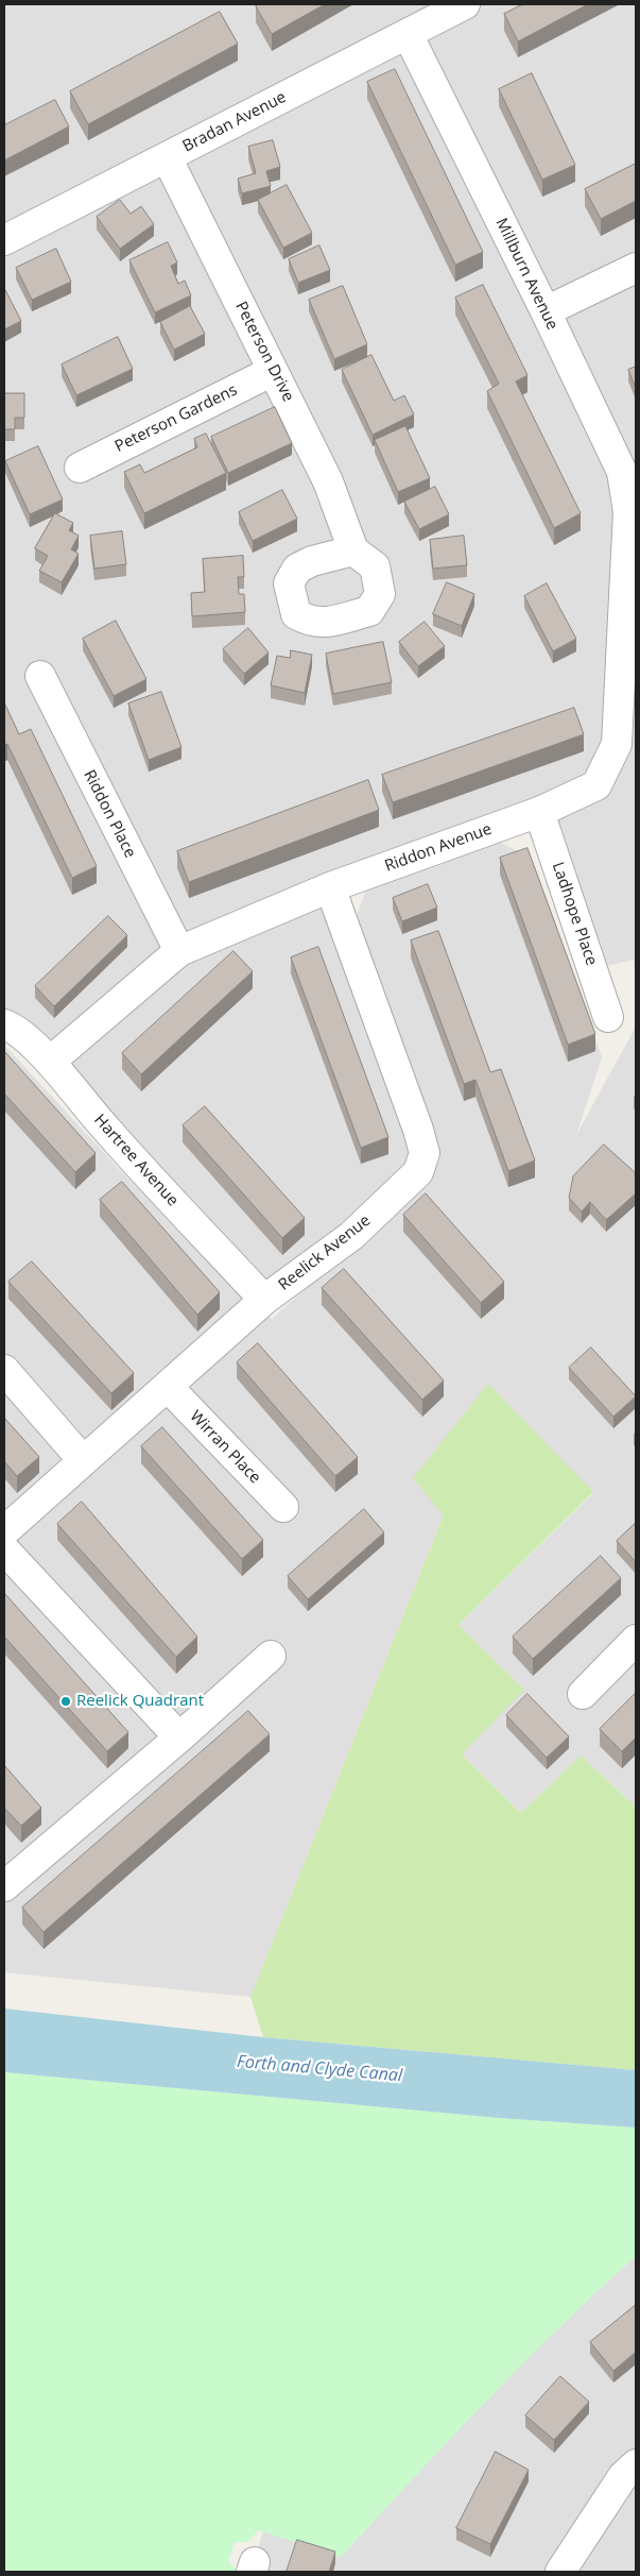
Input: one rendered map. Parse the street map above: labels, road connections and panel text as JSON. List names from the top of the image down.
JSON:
{
  "streets": {
    "street": [
      "Bradan Avenue",
      "Millburn Avenue",
      "Peterson Drive",
      "Peterson Gardens",
      "Riddon Place",
      "Riddon Avenue",
      "Ladhope Place",
      "Hartree Avenue",
      "Reelick Avenue",
      "Wirran Place"
    ]
  },
  "crossings": [
    ["Bradan Avenue", "Millburn Avenue"],
    ["Bradan Avenue", "Peterson Drive"],
    ["Millburn Avenue", "Riddon Avenue"],
    ["Peterson Drive", "Peterson Gardens"],
    ["Riddon Place", "Riddon Avenue"],
    ["Riddon Avenue", "Ladhope Place"],
    ["Riddon Avenue", "Hartree Avenue"],
    ["Riddon Avenue", "Reelick Avenue"],
    ["Hartree Avenue", "Reelick Avenue"],
    ["Reelick Avenue", "Wirran Place"]
  ],
  "water": ["Forth and Clyde Canal"],
  "places": ["Reelick Quadrant"]
}
